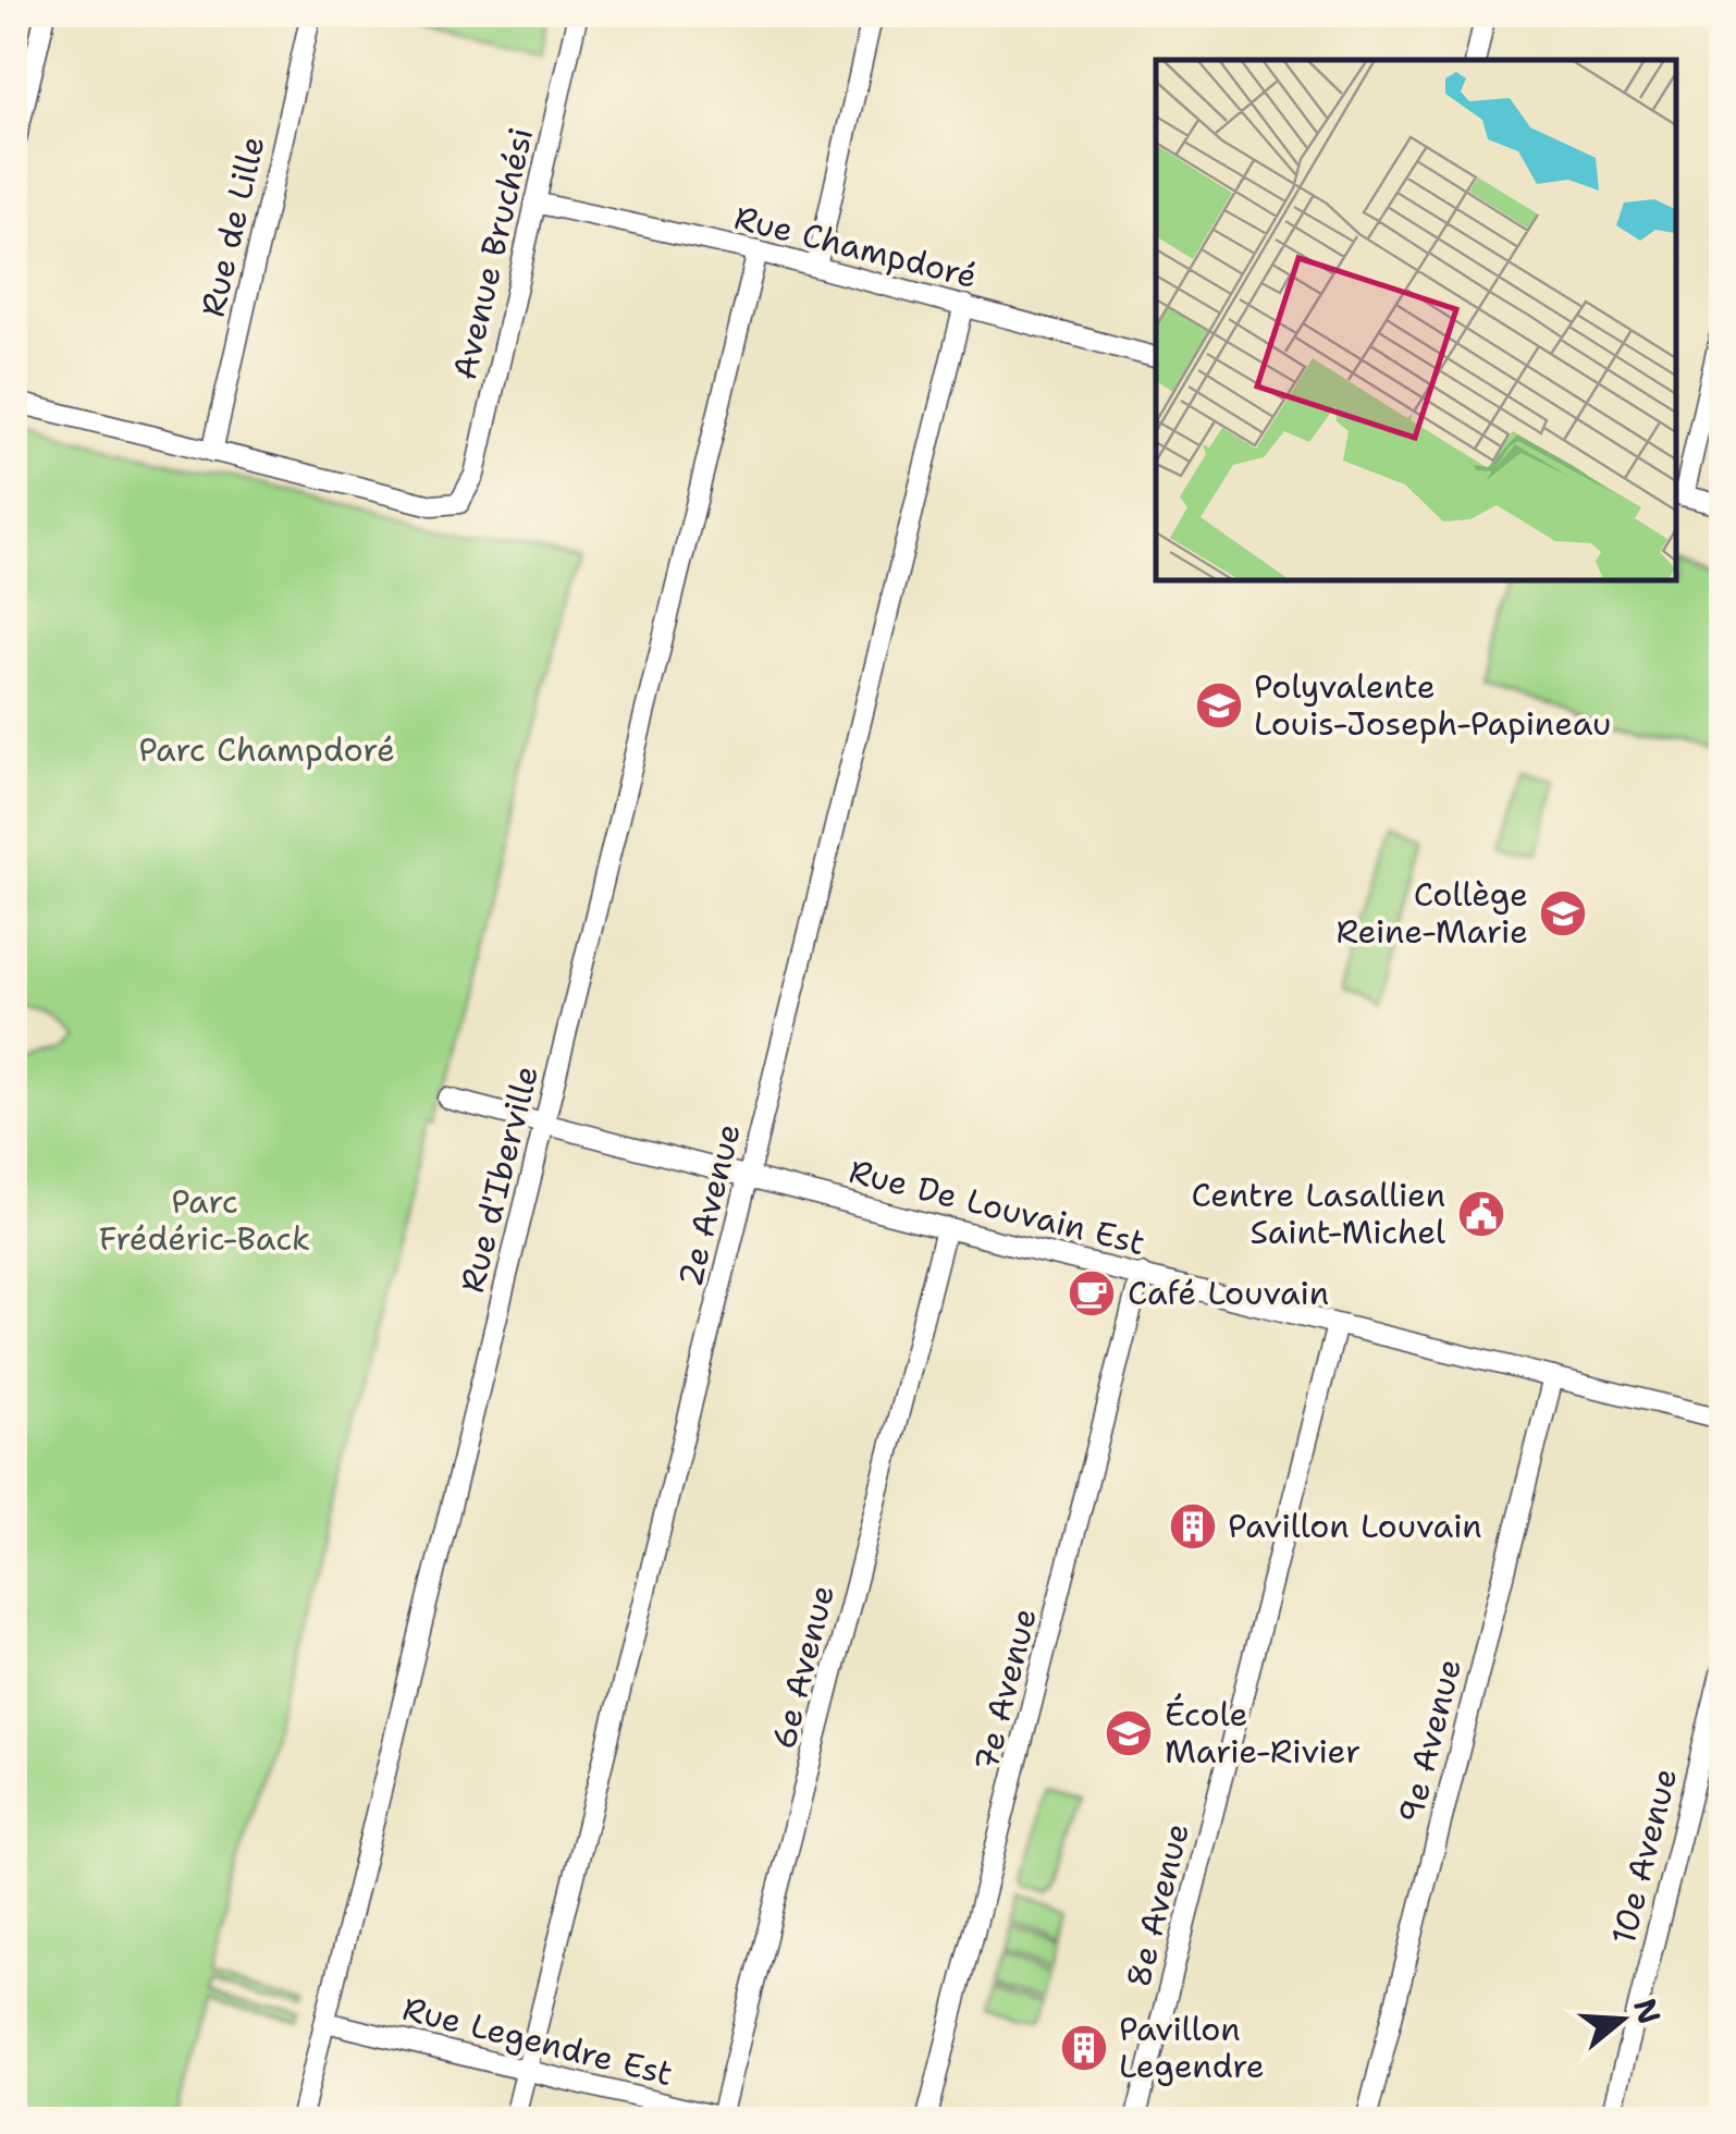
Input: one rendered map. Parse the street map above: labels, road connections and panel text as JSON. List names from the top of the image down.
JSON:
{
  "streets": {
    "street": [
      "Rue de Lille",
      "Rue Champdoré",
      "Avenue Bruchési",
      "Rue d'Iberville",
      "2e Avenue",
      "Rue De Louvain Est",
      "6e Avenue",
      "7e Avenue",
      "9e Avenue",
      "10e Avenue",
      "8e Avenue",
      "Rue Legendre Est"
    ]
  },
  "crossings": [
    ["Rue de Lille", "Avenue Bruchési"],
    ["Rue Champdoré", "Avenue Bruchési"],
    ["Rue Champdoré", "Rue d'Iberville"],
    ["Rue Champdoré", "2e Avenue"],
    ["Rue d'Iberville", "Rue De Louvain Est"],
    ["Rue d'Iberville", "Rue Legendre Est"],
    ["2e Avenue", "Rue De Louvain Est"],
    ["2e Avenue", "Rue Legendre Est"],
    ["Rue De Louvain Est", "6e Avenue"],
    ["Rue De Louvain Est", "7e Avenue"],
    ["Rue De Louvain Est", "9e Avenue"],
    ["Rue De Louvain Est", "8e Avenue"],
    ["6e Avenue", "Rue Legendre Est"]
  ],
  "parks": ["Parc Champdoré", "Parc Frédéric-Back"],
  "places": {
    "school or university": ["Polyvalente Louis-Joseph-Papineau", "Collège Reine-Marie", "École Marie-Rivier"],
    "public building": ["Centre Lasallien Saint-Michel"],
    "cafe": ["Café Louvain"],
    "building": ["Pavillon Louvain", "Pavillon Legendre"]
  },
  "north": "right"
}
